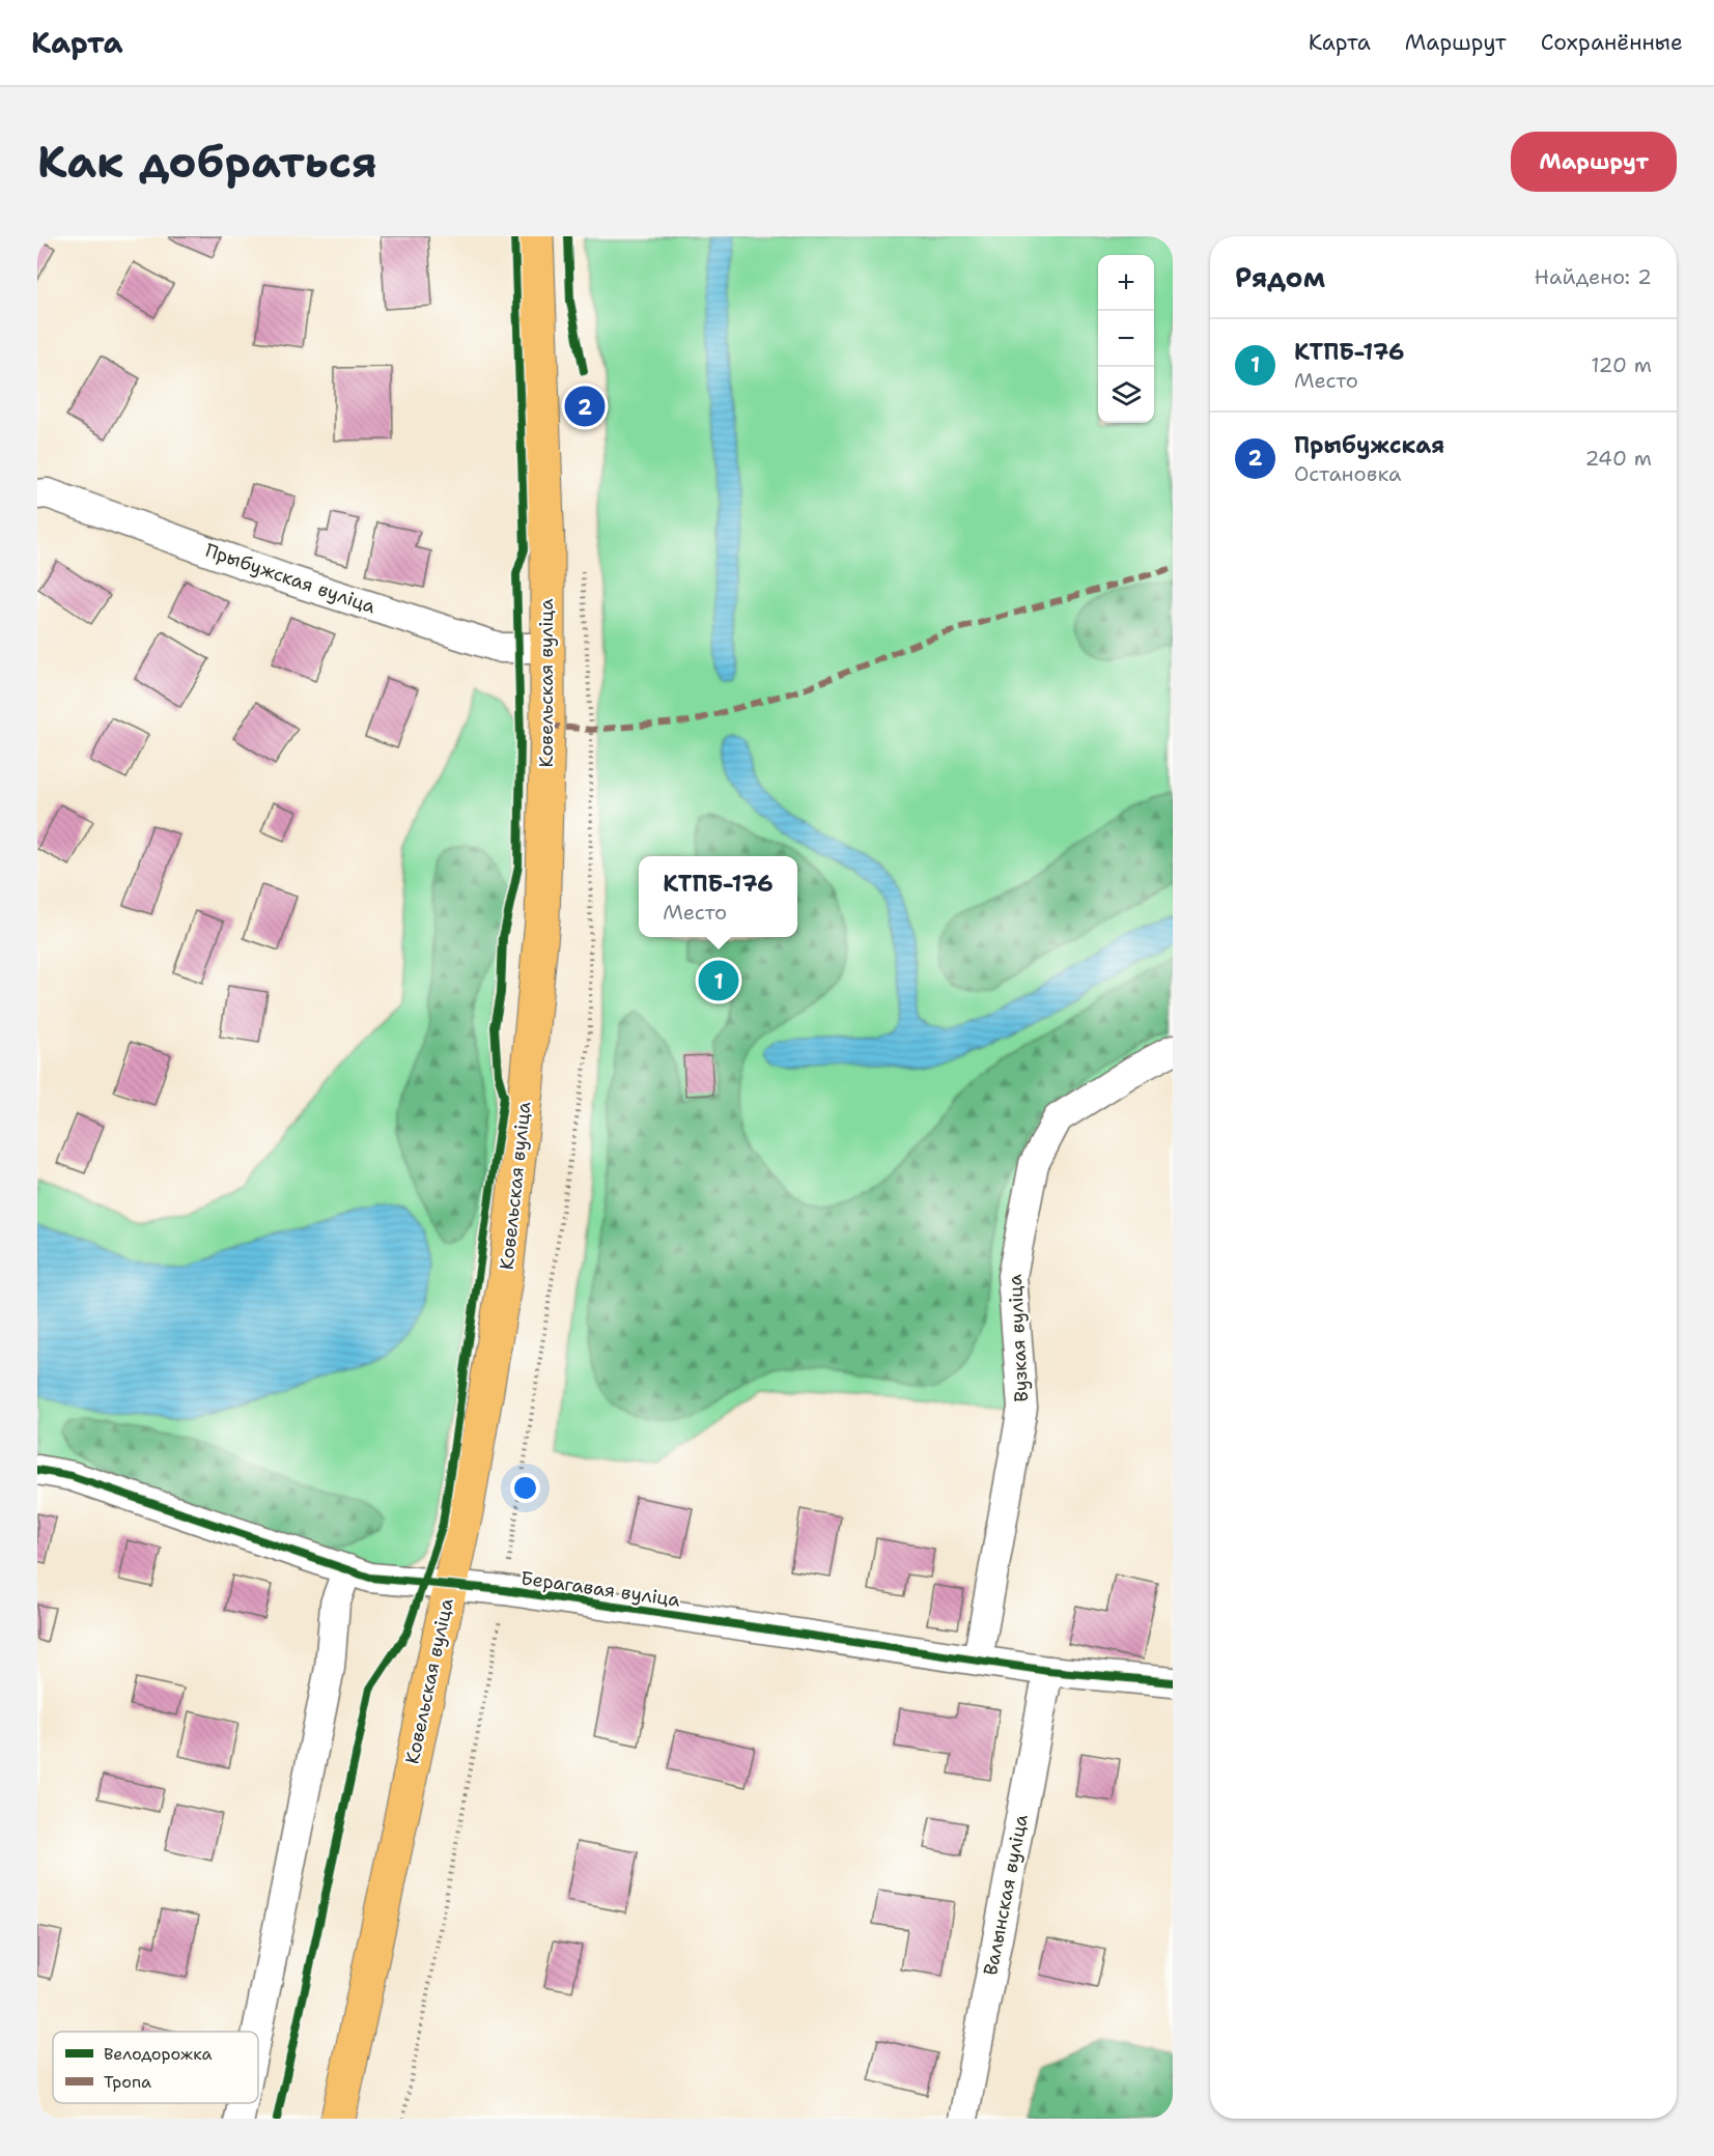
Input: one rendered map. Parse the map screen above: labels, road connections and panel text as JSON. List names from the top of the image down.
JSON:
{
  "streets": {
    "main road": ["Ковельская вуліца"],
    "street": [
      "Прыбужская вуліца",
      "Вузкая вуліца",
      "Берагавая вуліца",
      "Валынская вуліца"
    ]
  },
  "crossings": [
    ["Прыбужская вуліца", "Ковельская вуліца"],
    ["Ковельская вуліца", "Берагавая вуліца"],
    ["Вузкая вуліца", "Берагавая вуліца"],
    ["Берагавая вуліца", "Валынская вуліца"]
  ],
  "legend": ["Велодорожка", "Тропа"],
  "page": {
    "header": "Карта",
    "nav": ["Карта", "Маршрут", "Сохранённые"],
    "buttons": "Маршрут",
    "title": "Как добраться",
    "heading": ["Рядом", "Найдено: 2"],
    "map_buttons": ["+", "−"],
    "list": [
      {
        "mark": "1",
        "name": "КТПБ-176",
        "note": "Место",
        "value": "120 m"
      },
      {
        "mark": "2",
        "name": "Прыбужская",
        "note": "Остановка",
        "value": "240 m"
      }
    ],
    "pins": ["2", "1"],
    "popup": ["КТПБ-176", "Место"]
  }
}
